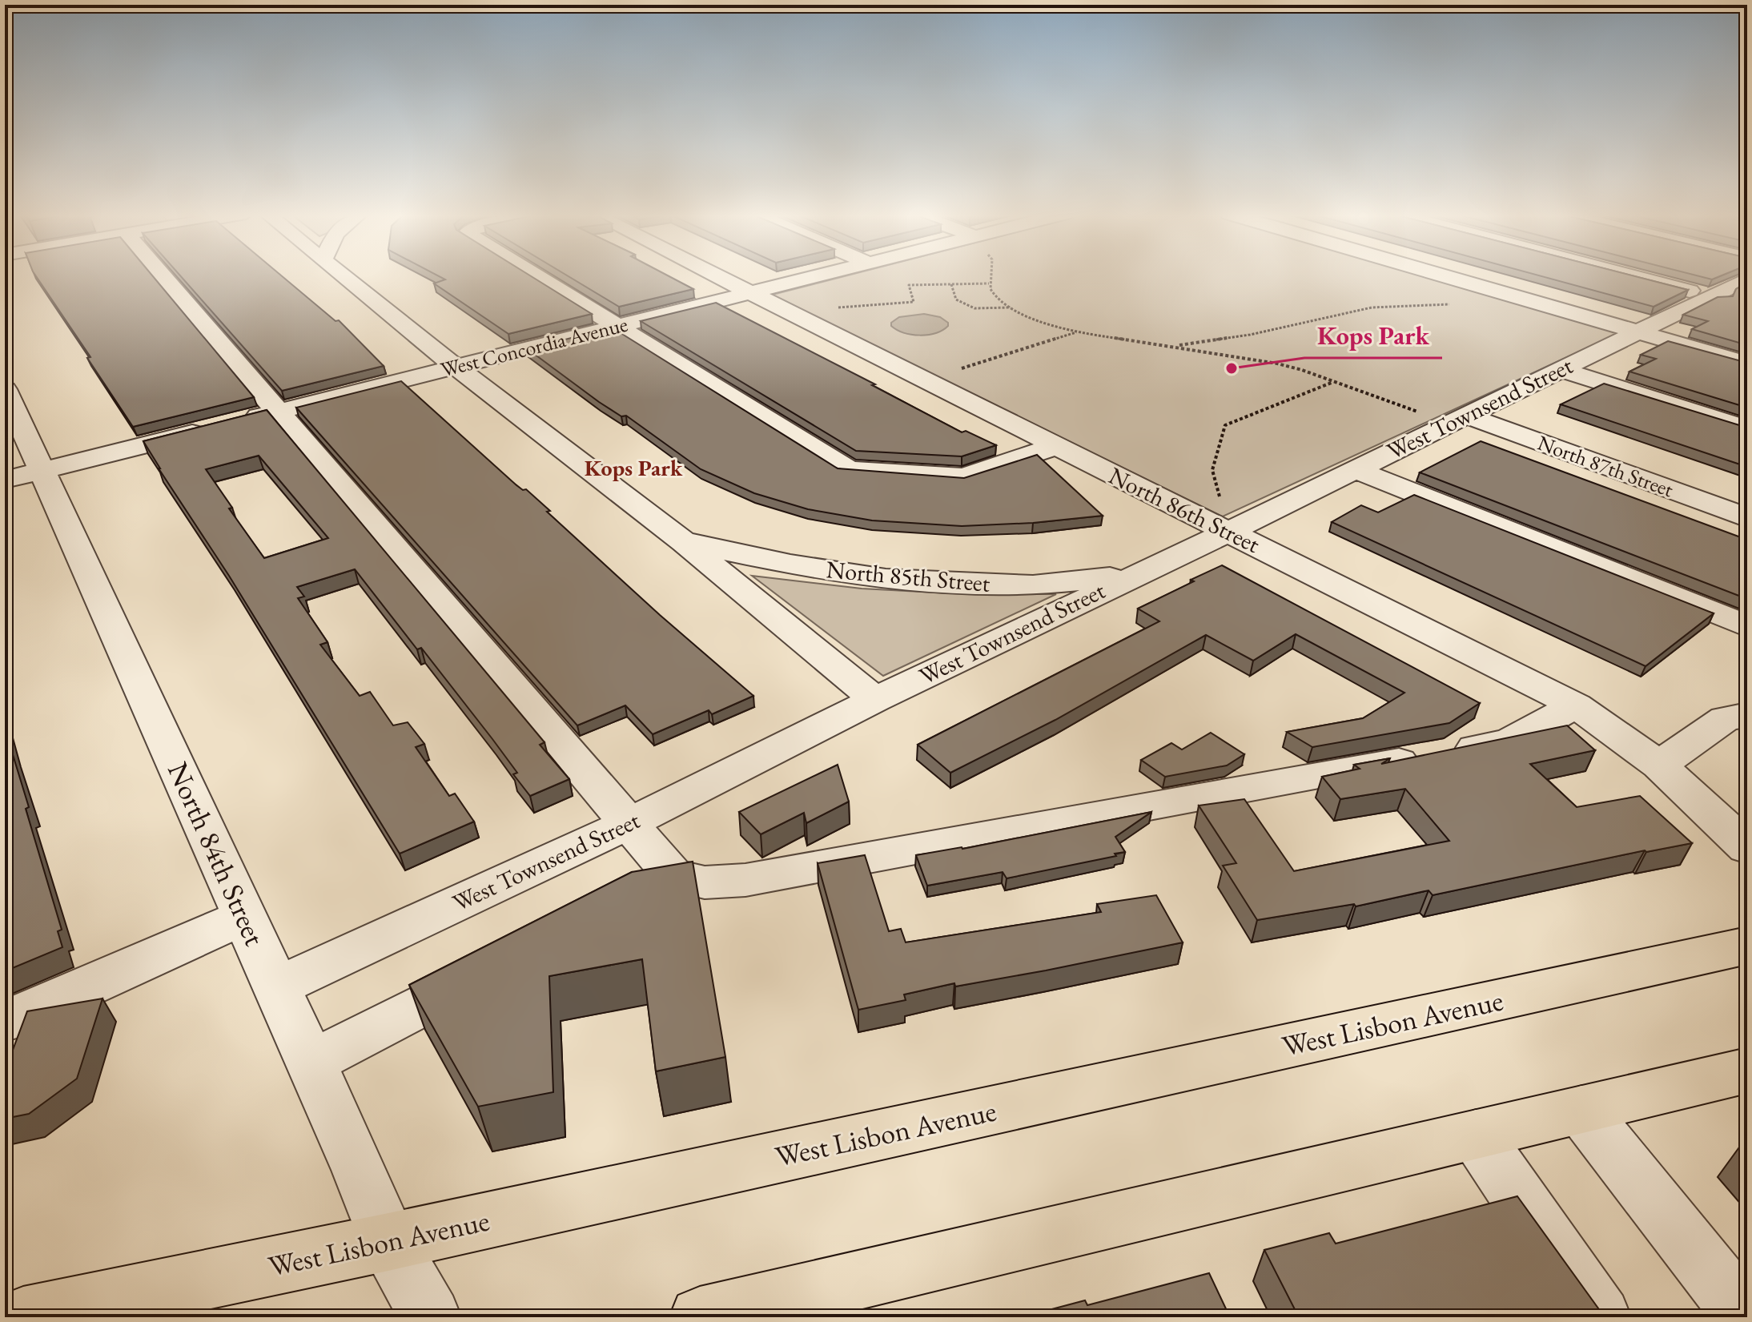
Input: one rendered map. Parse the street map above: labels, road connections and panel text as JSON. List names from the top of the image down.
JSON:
{
  "streets": {
    "main road": ["West Lisbon Avenue"],
    "street": [
      "West Concordia Avenue",
      "West Townsend Street",
      "North 87th Street",
      "North 86th Street",
      "North 85th Street",
      "North 84th Street"
    ]
  },
  "crossings": [
    ["West Concordia Avenue", "North 86th Street"],
    ["West Concordia Avenue", "North 85th Street"],
    ["West Townsend Street", "North 87th Street"],
    ["West Townsend Street", "North 86th Street"],
    ["West Townsend Street", "North 85th Street"],
    ["West Townsend Street", "North 84th Street"],
    ["North 84th Street", "West Lisbon Avenue"]
  ],
  "districts": ["Kops Park"],
  "places": ["Kops Park"]
}
